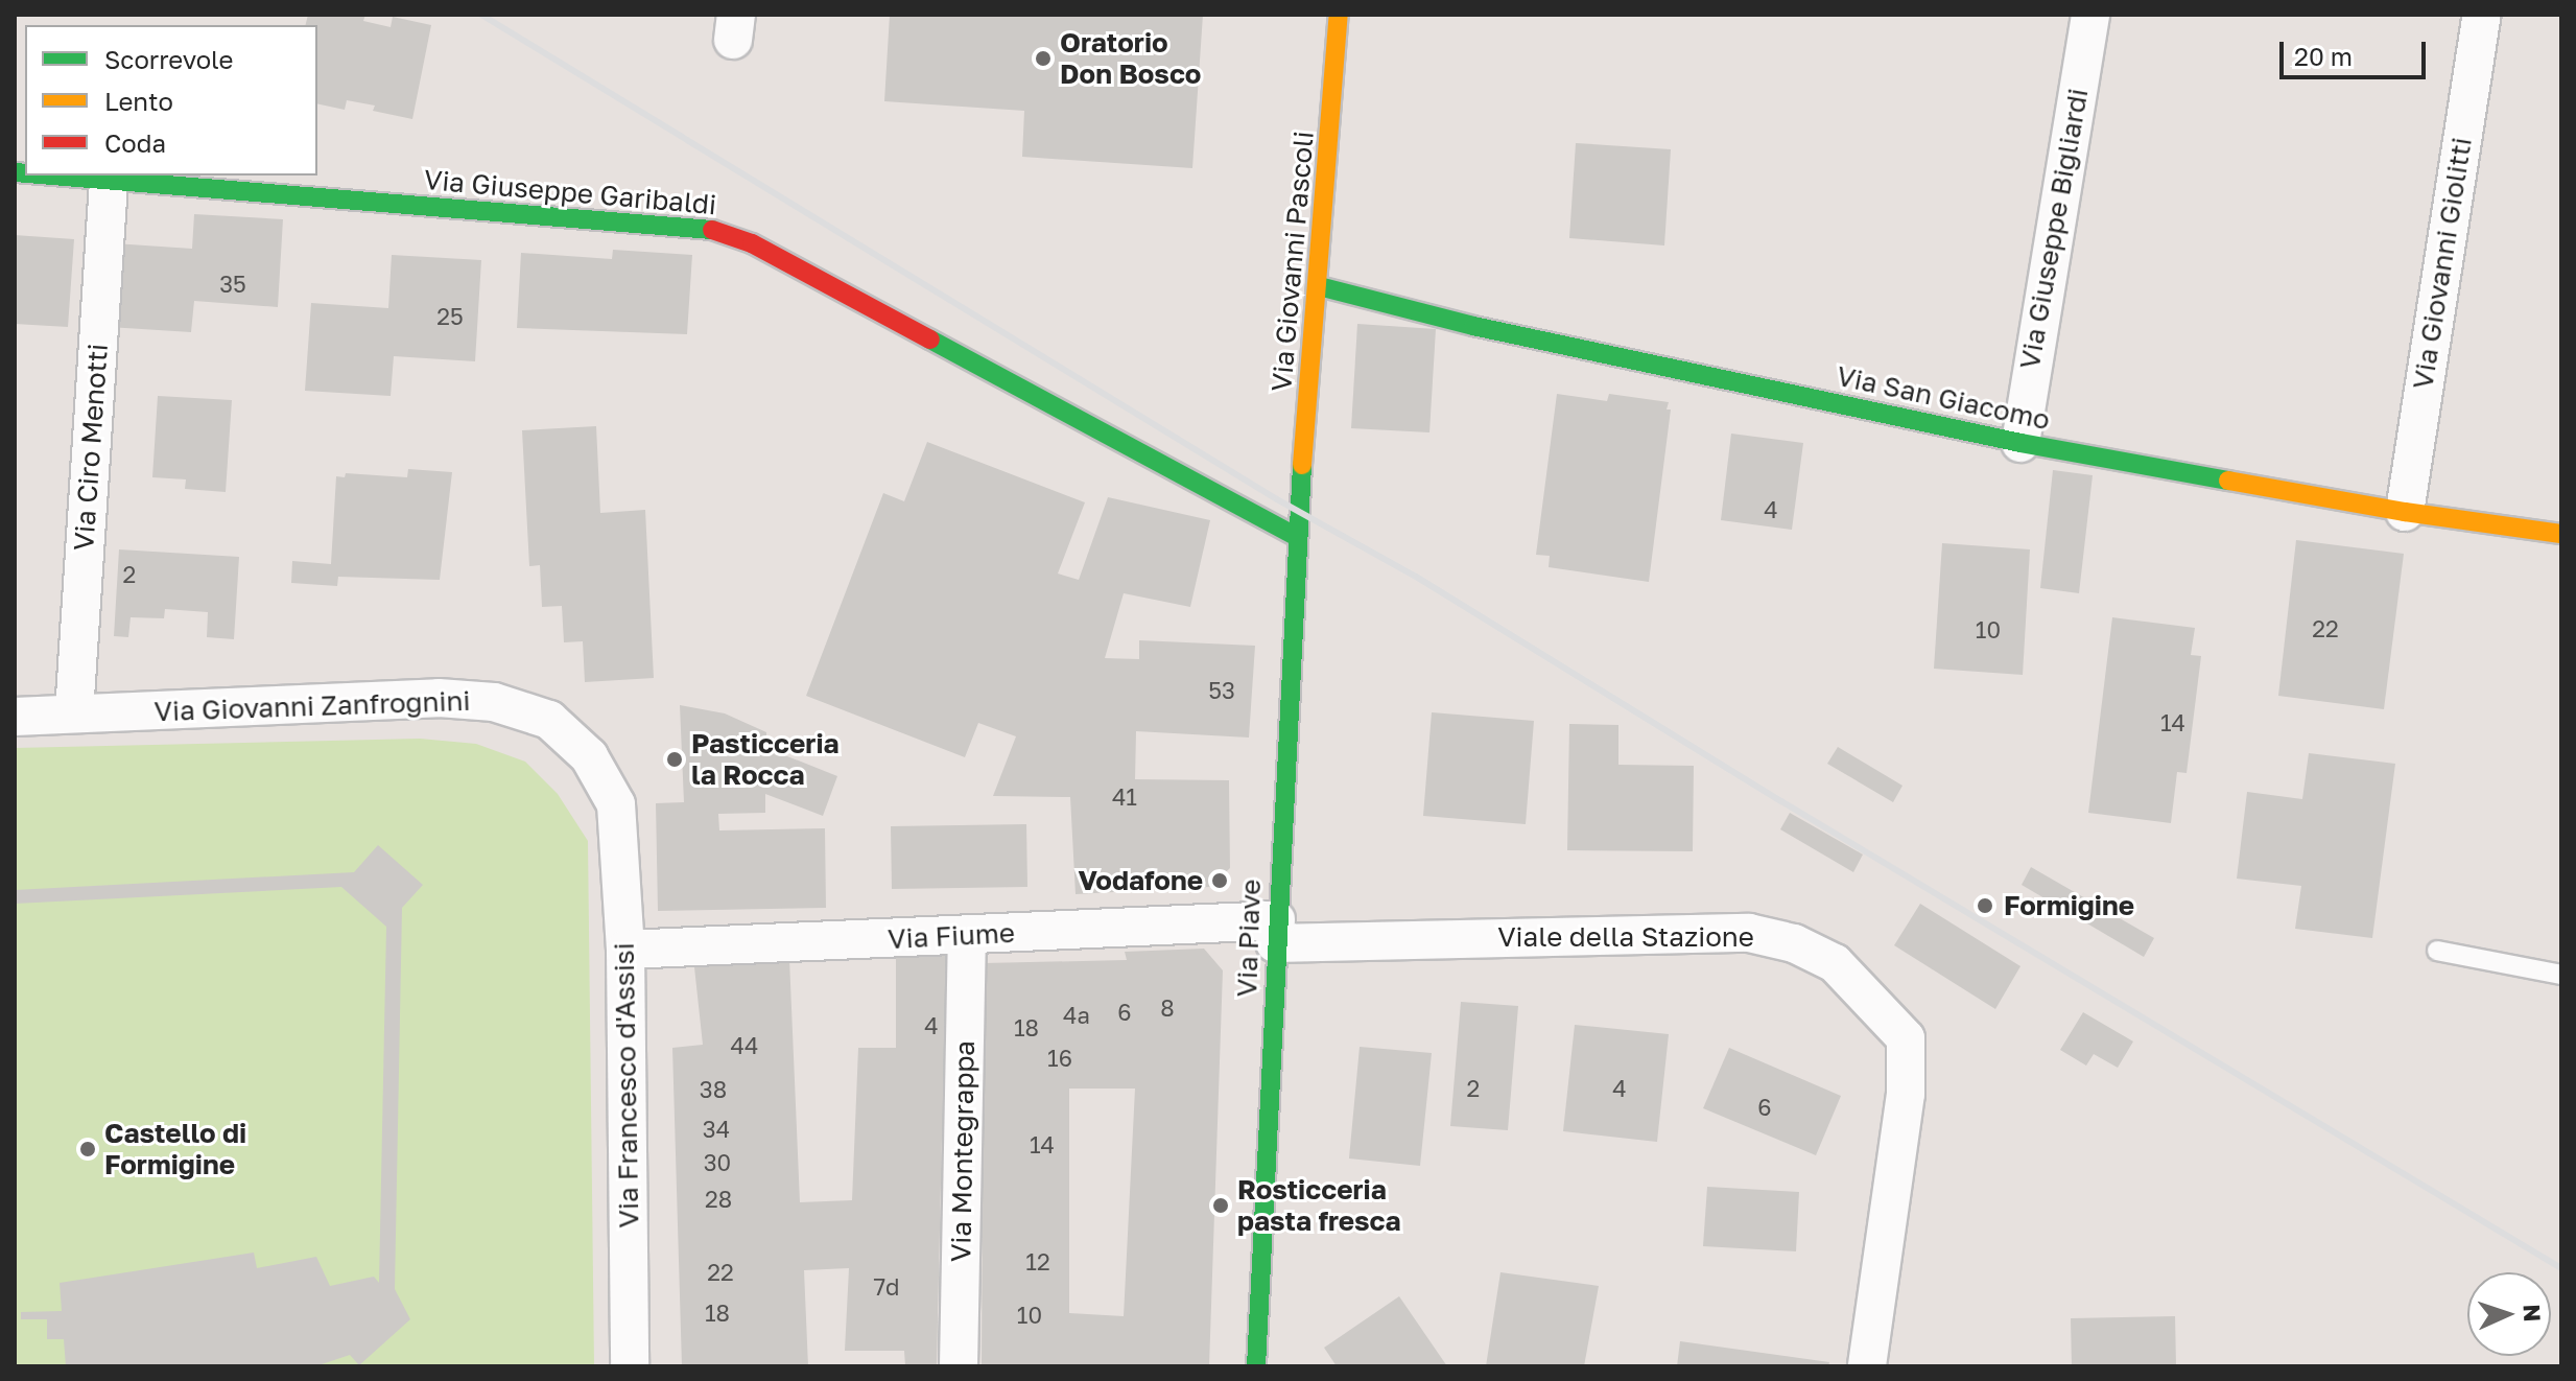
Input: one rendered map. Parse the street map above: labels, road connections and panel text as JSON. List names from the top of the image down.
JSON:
{
  "streets": {
    "street": [
      "Via Giuseppe Garibaldi",
      "Via Giuseppe Bigliardi",
      "Via Giovanni Pascoli",
      "Via Giovanni Giolitti",
      "Via San Giacomo",
      "Via Ciro Menotti",
      "Via Giovanni Zanfrognini",
      "Via Fiume",
      "Viale della Stazione",
      "Via Piave",
      "Via Francesco d'Assisi",
      "Via Montegrappa"
    ]
  },
  "crossings": [
    ["Via Giuseppe Garibaldi", "Via Ciro Menotti"],
    ["Via Giuseppe Garibaldi", "Via Piave"],
    ["Via Giuseppe Bigliardi", "Via San Giacomo"],
    ["Via Giovanni Pascoli", "Via San Giacomo"],
    ["Via Giovanni Pascoli", "Via Piave"],
    ["Via Giovanni Giolitti", "Via San Giacomo"],
    ["Via Ciro Menotti", "Via Giovanni Zanfrognini"],
    ["Via Giovanni Zanfrognini", "Via Francesco d'Assisi"],
    ["Via Fiume", "Viale della Stazione"],
    ["Via Fiume", "Via Piave"],
    ["Via Fiume", "Via Francesco d'Assisi"],
    ["Via Fiume", "Via Montegrappa"],
    ["Viale della Stazione", "Via Piave"]
  ],
  "places": [
    "Oratorio Don Bosco",
    "Pasticceria la Rocca",
    "Vodafone",
    "Formigine",
    "Castello di Formigine",
    "Rosticceria pasta fresca"
  ],
  "house_numbers": [
    "35",
    "25",
    "4",
    "2",
    "22",
    "10",
    "53",
    "14",
    "41",
    "8",
    "6",
    "4a",
    "4",
    "18",
    "44",
    "16",
    "2",
    "4",
    "38",
    "6",
    "34",
    "14",
    "30",
    "28",
    "12",
    "22",
    "7d",
    "18",
    "10"
  ],
  "legend": ["Scorrevole", "Lento", "Coda"],
  "scale_bar": "20 m",
  "north": "right"
}
